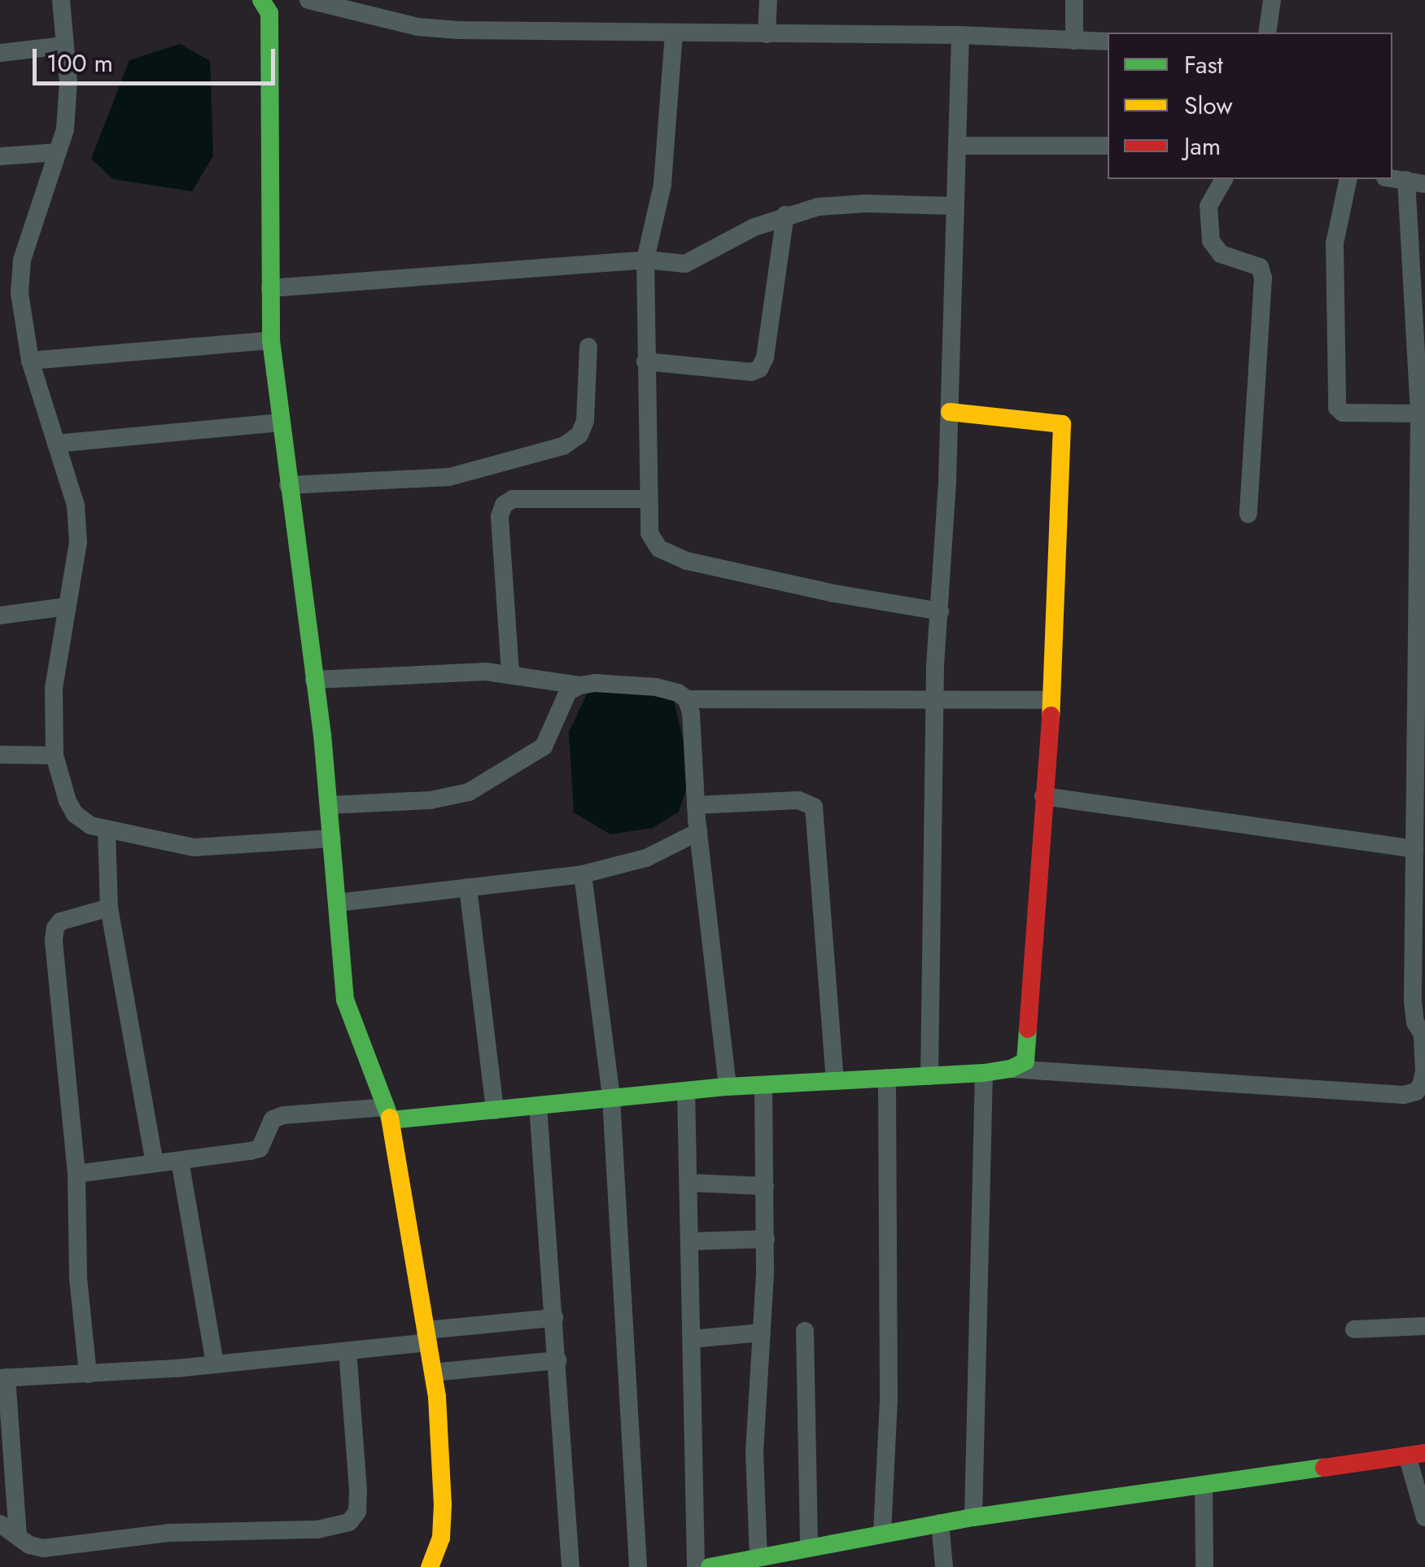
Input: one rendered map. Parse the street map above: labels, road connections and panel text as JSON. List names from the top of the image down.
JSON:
{
  "legend": ["Fast", "Slow", "Jam"],
  "scale_bar": "100 m"
}
